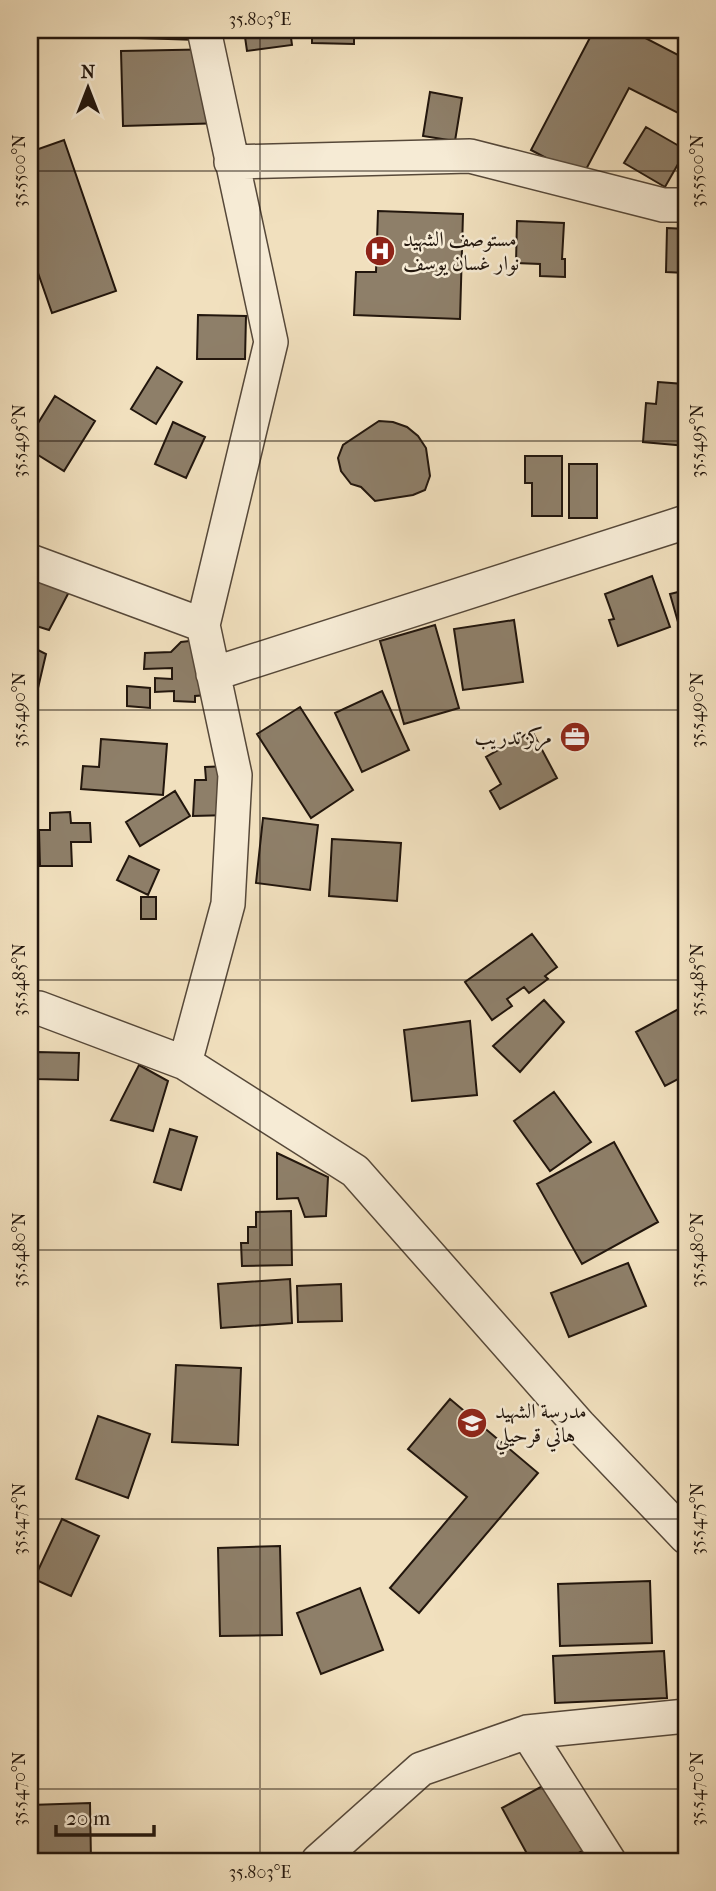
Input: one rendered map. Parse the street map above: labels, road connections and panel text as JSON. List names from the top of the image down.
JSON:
{
  "places": {
    "hospital": ["مستوصف الشهيد نوار غسان يوسف"],
    "office": ["مركز تدريب"],
    "school or university": ["مدرسة الشهيد هاني قرحيلي"]
  },
  "scale_bar": "20 m",
  "north": "top",
  "coordinates": [
    "35.803°E",
    "35.5500°N",
    "35.5495°N",
    "35.5490°N",
    "35.5485°N",
    "35.5480°N",
    "35.5475°N",
    "35.5470°N"
  ]
}
